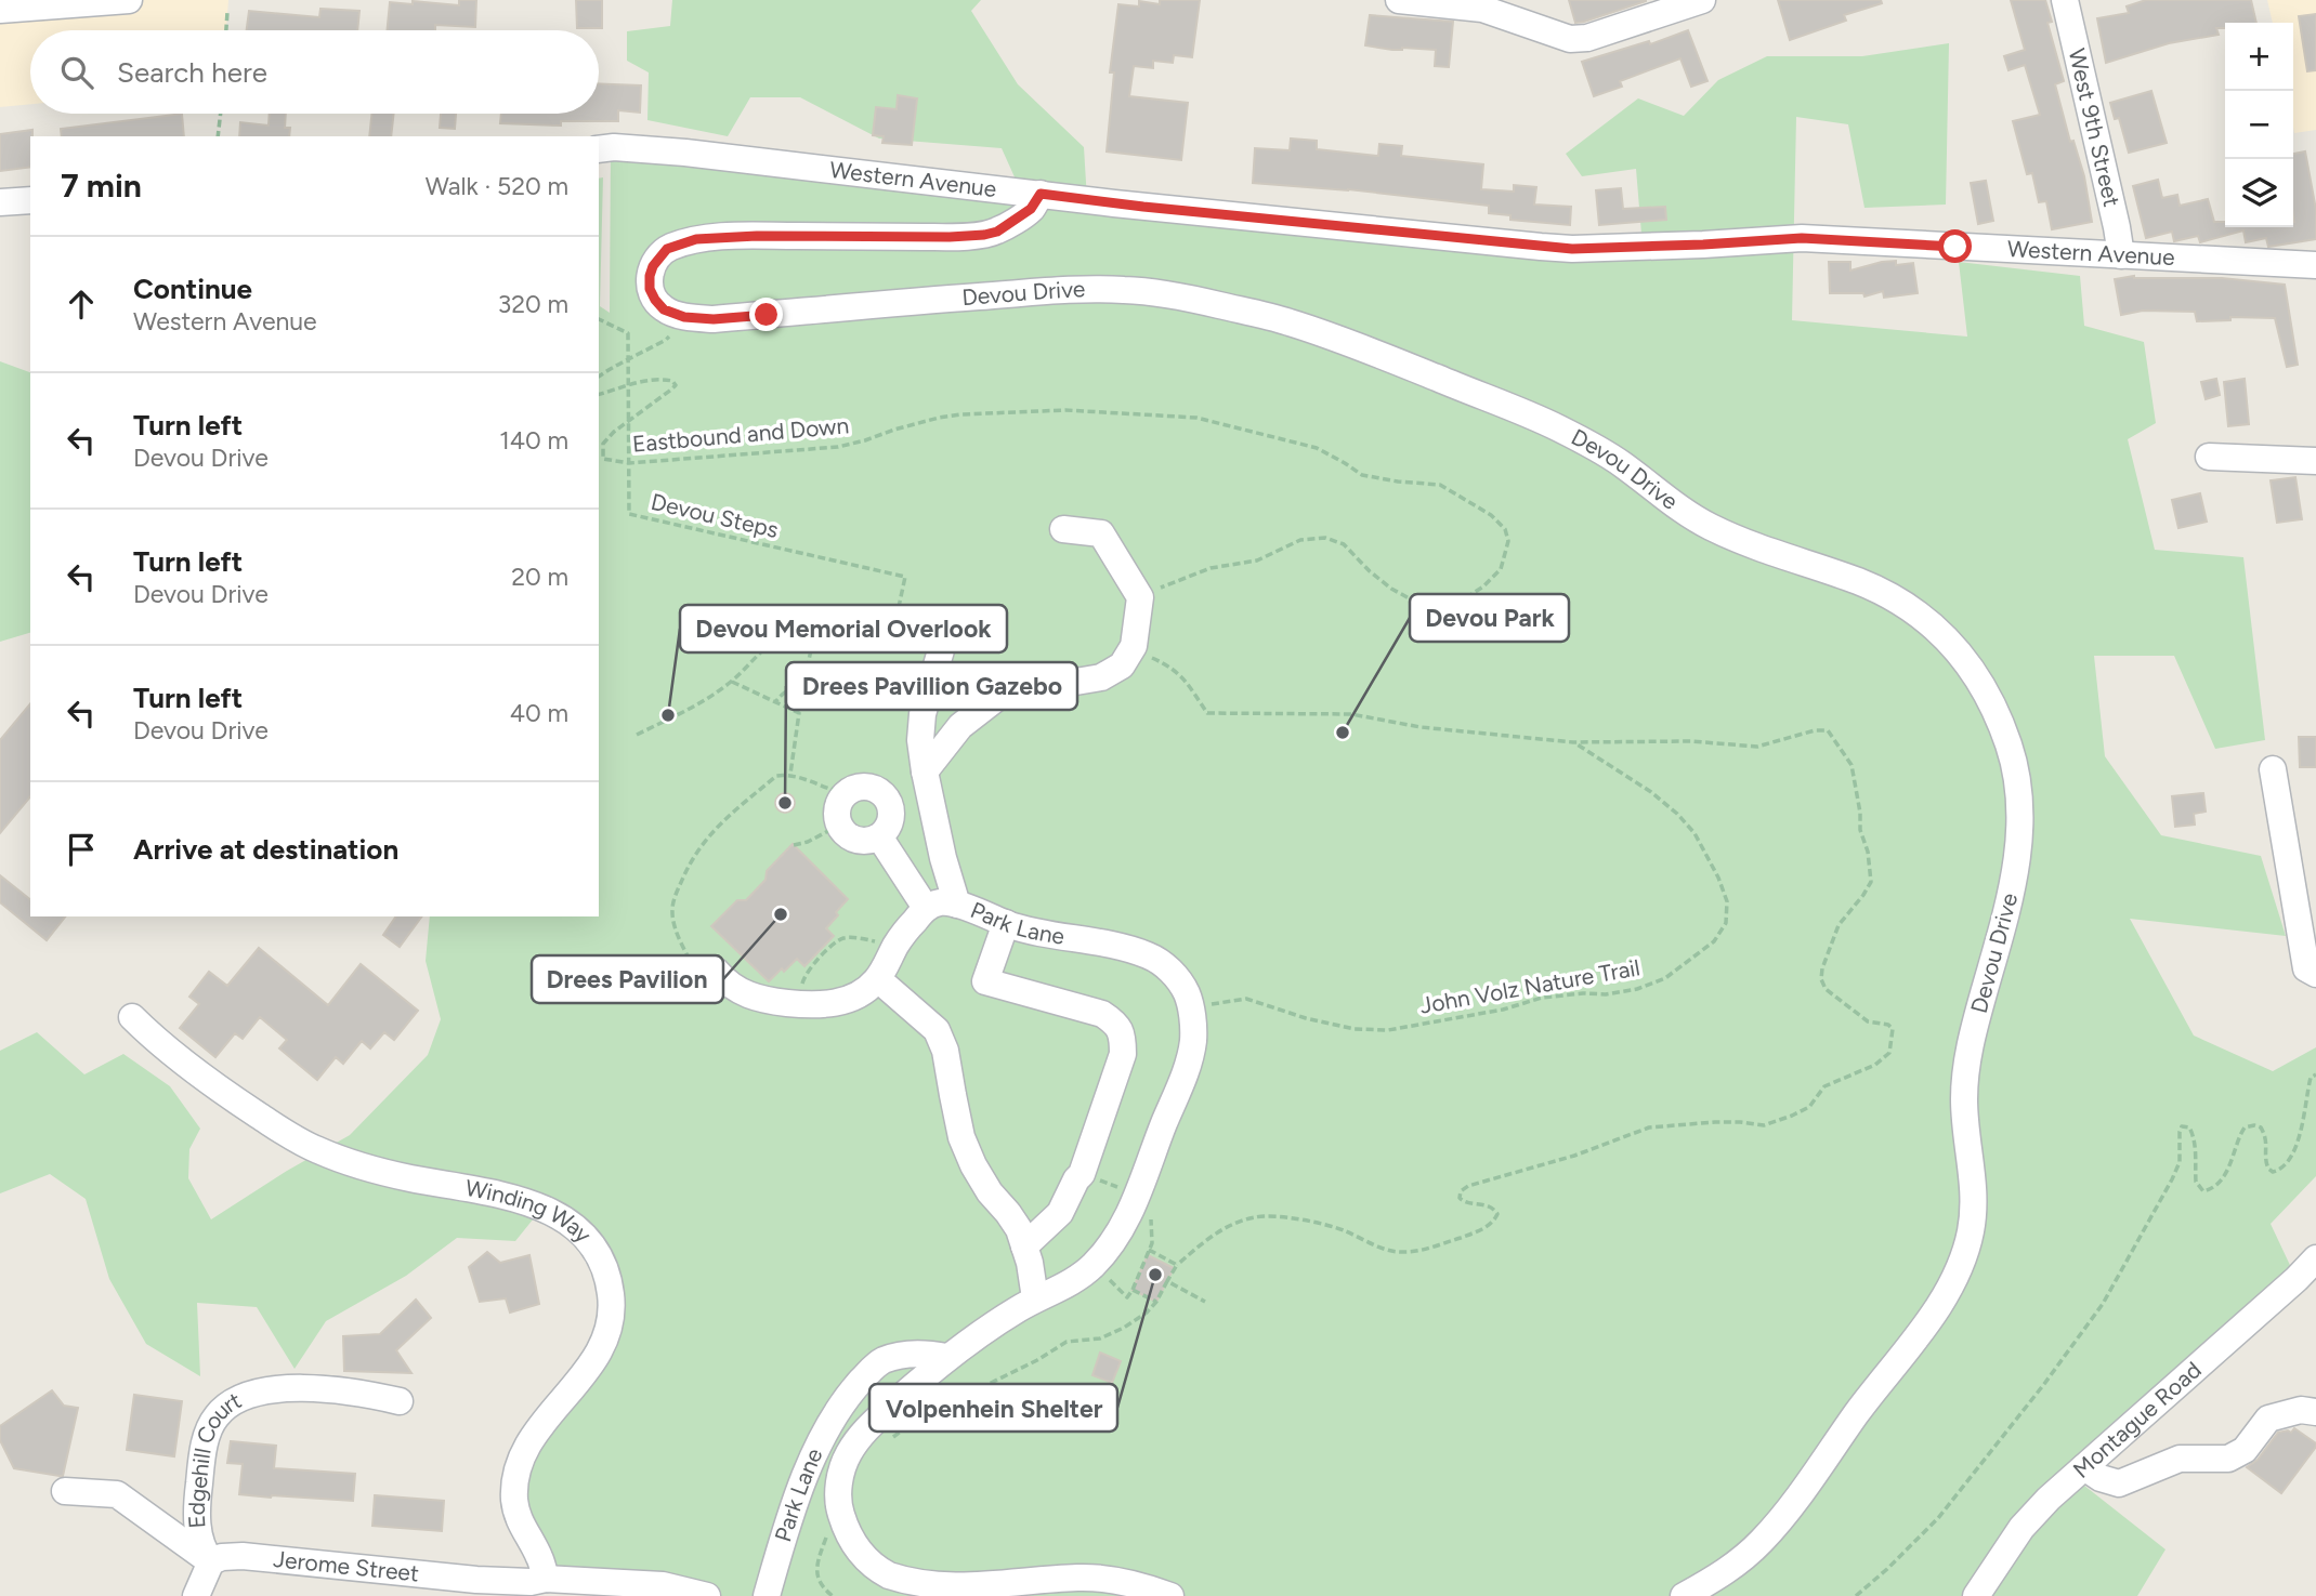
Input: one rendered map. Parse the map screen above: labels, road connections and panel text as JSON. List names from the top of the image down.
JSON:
{
  "streets": {
    "street": [
      "West 9th Street",
      "Western Avenue",
      "Devou Drive",
      "Park Lane",
      "Winding Way",
      "Montague Road",
      "Edgehill Court",
      "Jerome Street"
    ],
    "path": ["Eastbound and Down", "Devou Steps", "John Volz Nature Trail"]
  },
  "crossings": [
    ["West 9th Street", "Western Avenue"],
    ["Eastbound and Down", "Devou Steps"],
    ["Winding Way", "Jerome Street"],
    ["Edgehill Court", "Jerome Street"]
  ],
  "places": [
    "Devou Memorial Overlook",
    "Devou Park",
    "Drees Pavillion Gazebo",
    "Drees Pavilion",
    "Volpenhein Shelter"
  ],
  "page": {
    "map_buttons": ["+", "−"],
    "search": "Search here",
    "heading": ["7 min", "Walk · 520 m"],
    "list": [
      ["Continue", "Western Avenue", "320 m"],
      ["Turn left", "Devou Drive", "140 m"],
      ["Turn left", "Devou Drive", "20 m"],
      ["Turn left", "Devou Drive", "40 m"],
      "Arrive at destination"
    ]
  }
}
